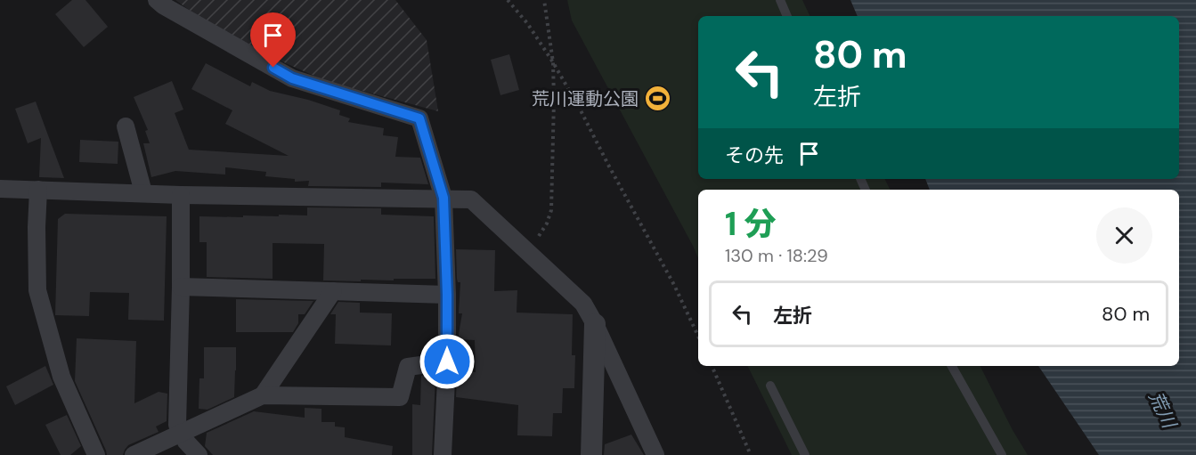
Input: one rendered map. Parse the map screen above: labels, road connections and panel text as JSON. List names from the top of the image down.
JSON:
{
  "water": ["荒川"],
  "places": {
    "sports": ["荒川運動公園"]
  },
  "page": {
    "turn": ["80 m", "左折"],
    "then": "その先",
    "heading": ["1 分", "130 m · 18:29"],
    "list": [
      {
        "name": "左折",
        "value": "80 m"
      }
    ]
  }
}
